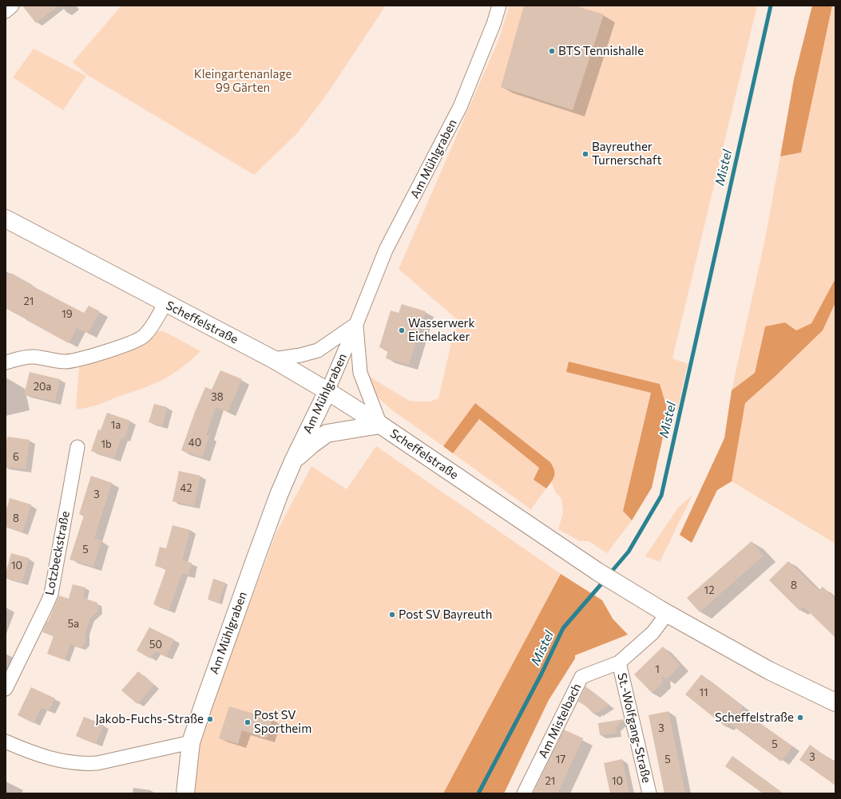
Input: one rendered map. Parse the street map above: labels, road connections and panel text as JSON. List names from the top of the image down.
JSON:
{
  "streets": {
    "main road": ["Am Mühlgraben", "Scheffelstraße"],
    "street": ["Lotzbeckstraße", "Am Mistelbach", "St.-Wolfgang-Straße"]
  },
  "crossings": [
    ["Am Mühlgraben", "Scheffelstraße"],
    ["Scheffelstraße", "Am Mistelbach"],
    ["Am Mistelbach", "St.-Wolfgang-Straße"]
  ],
  "water": ["Mistel"],
  "parks": ["Kleingartenanlage 99 Gärten"],
  "places": [
    "BTS Tennishalle",
    "Bayreuther Turnerschaft",
    "Wasserwerk Eichelacker",
    "Post SV Bayreuth",
    "Scheffelstraße",
    "Jakob-Fuchs-Straße",
    "Post SV Sportheim"
  ],
  "house_numbers": [
    "21",
    "19",
    "20a",
    "38",
    "1a",
    "40",
    "1b",
    "6",
    "42",
    "3",
    "8",
    "5",
    "10",
    "8",
    "12",
    "5a",
    "50",
    "1",
    "11",
    "3",
    "5",
    "3",
    "17",
    "5",
    "21",
    "10"
  ]
}
